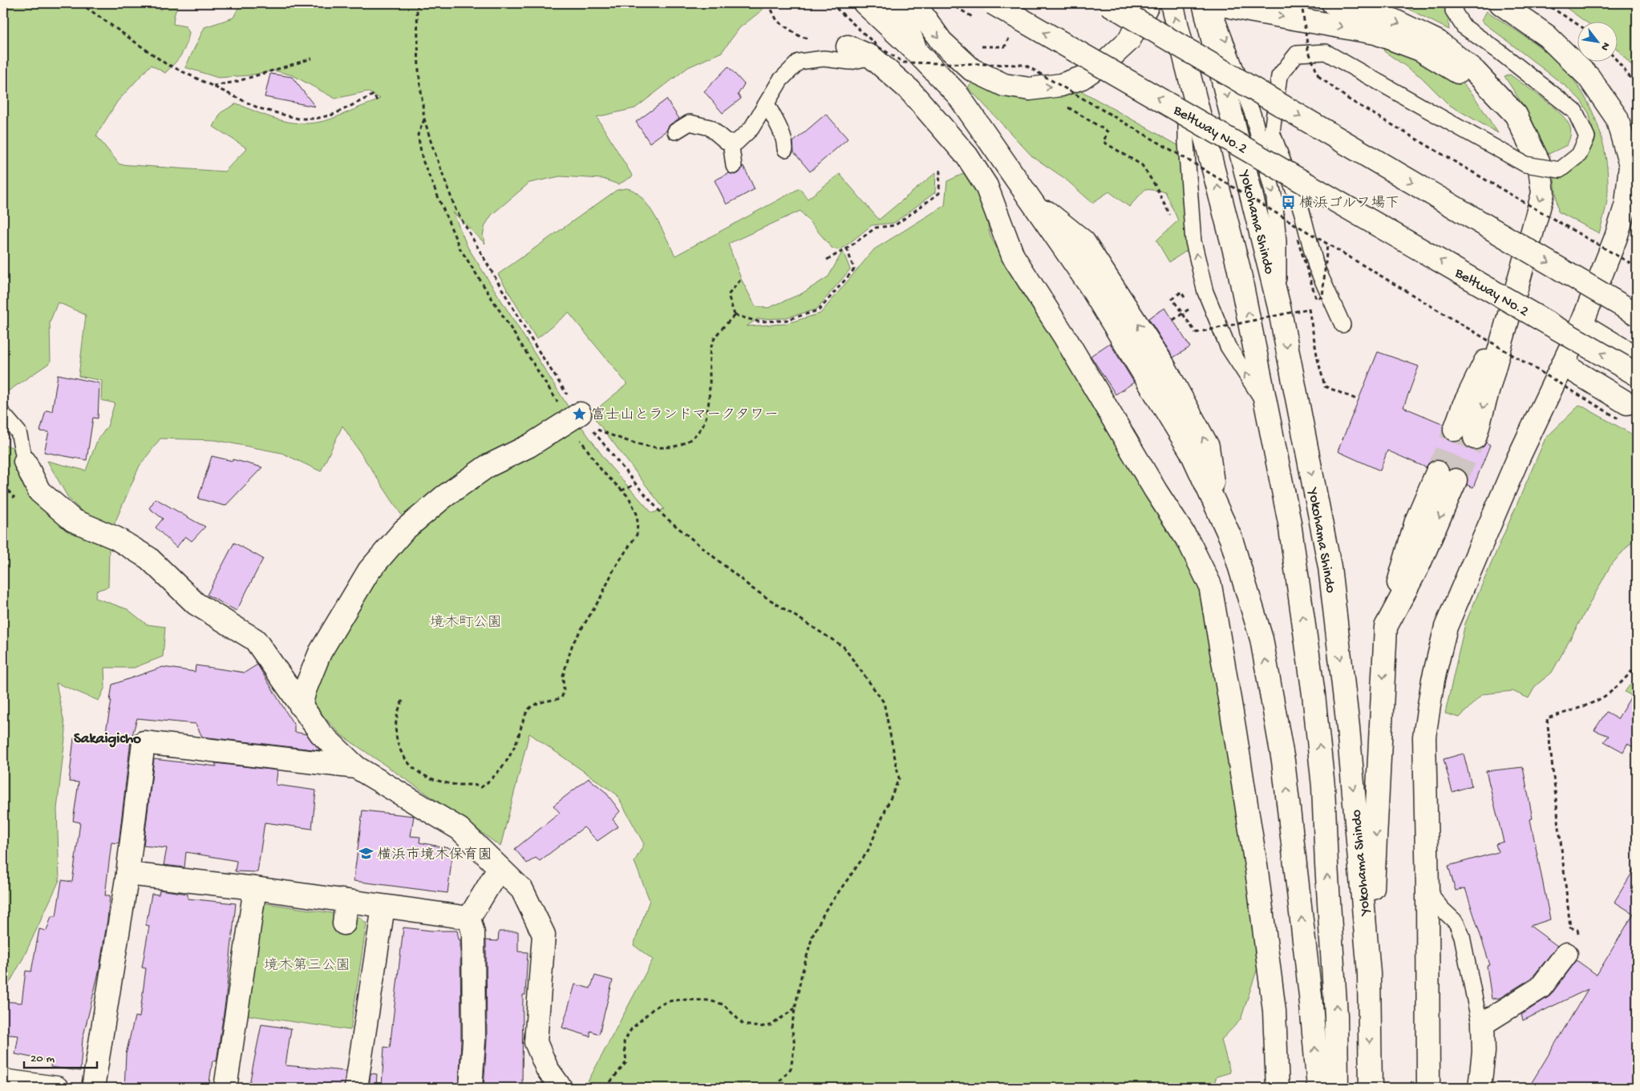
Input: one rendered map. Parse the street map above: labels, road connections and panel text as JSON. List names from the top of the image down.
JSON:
{
  "streets": {
    "main road": ["Beltway No.2", "Yokohama Shindo"]
  },
  "districts": ["Sakaigicho"],
  "parks": ["境木町公園", "境木第三公園"],
  "places": {
    "bus stop": ["横浜ゴルフ場下"],
    "place": ["富士山とランドマークタワー"],
    "school or university": ["横浜市境木保育園"]
  },
  "scale_bar": "20 m",
  "north": "bottom right"
}
